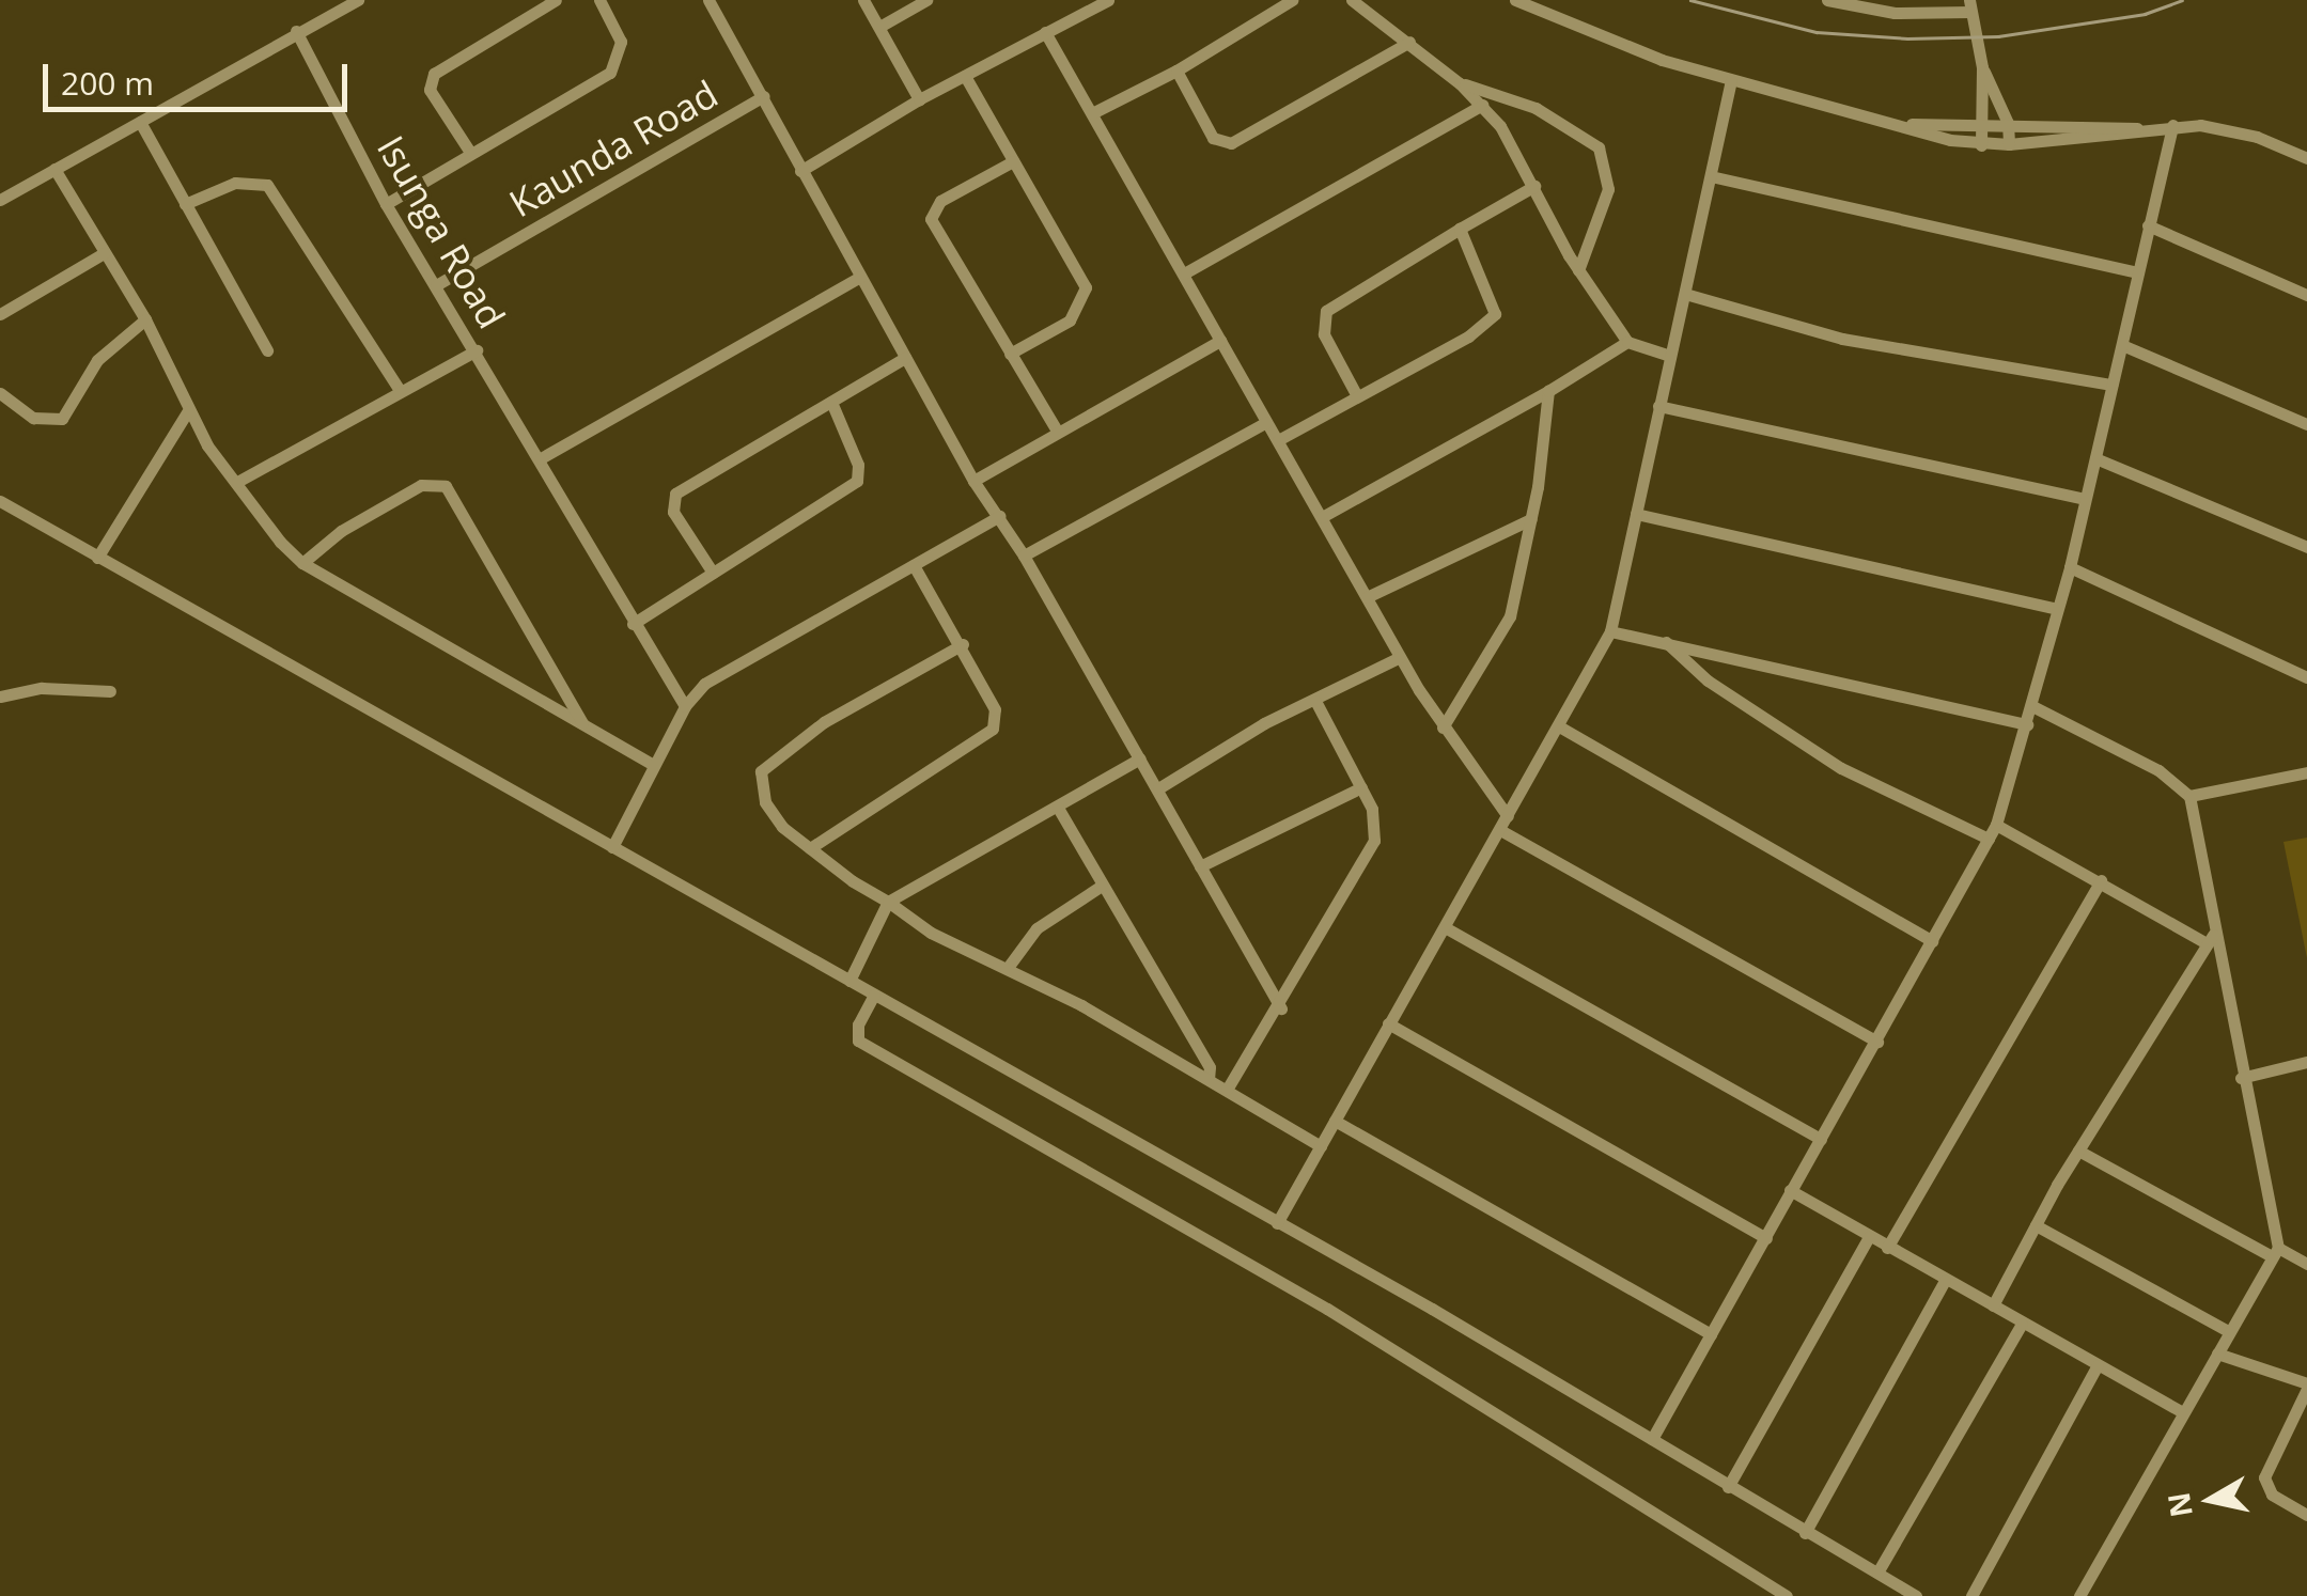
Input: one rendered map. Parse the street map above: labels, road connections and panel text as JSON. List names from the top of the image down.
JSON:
{
  "streets": {
    "street": ["Kaunda Road", "Isunga Road"]
  },
  "crossings": [
    ["Kaunda Road", "Isunga Road"]
  ],
  "scale_bar": "200 m",
  "north": "left"
}
